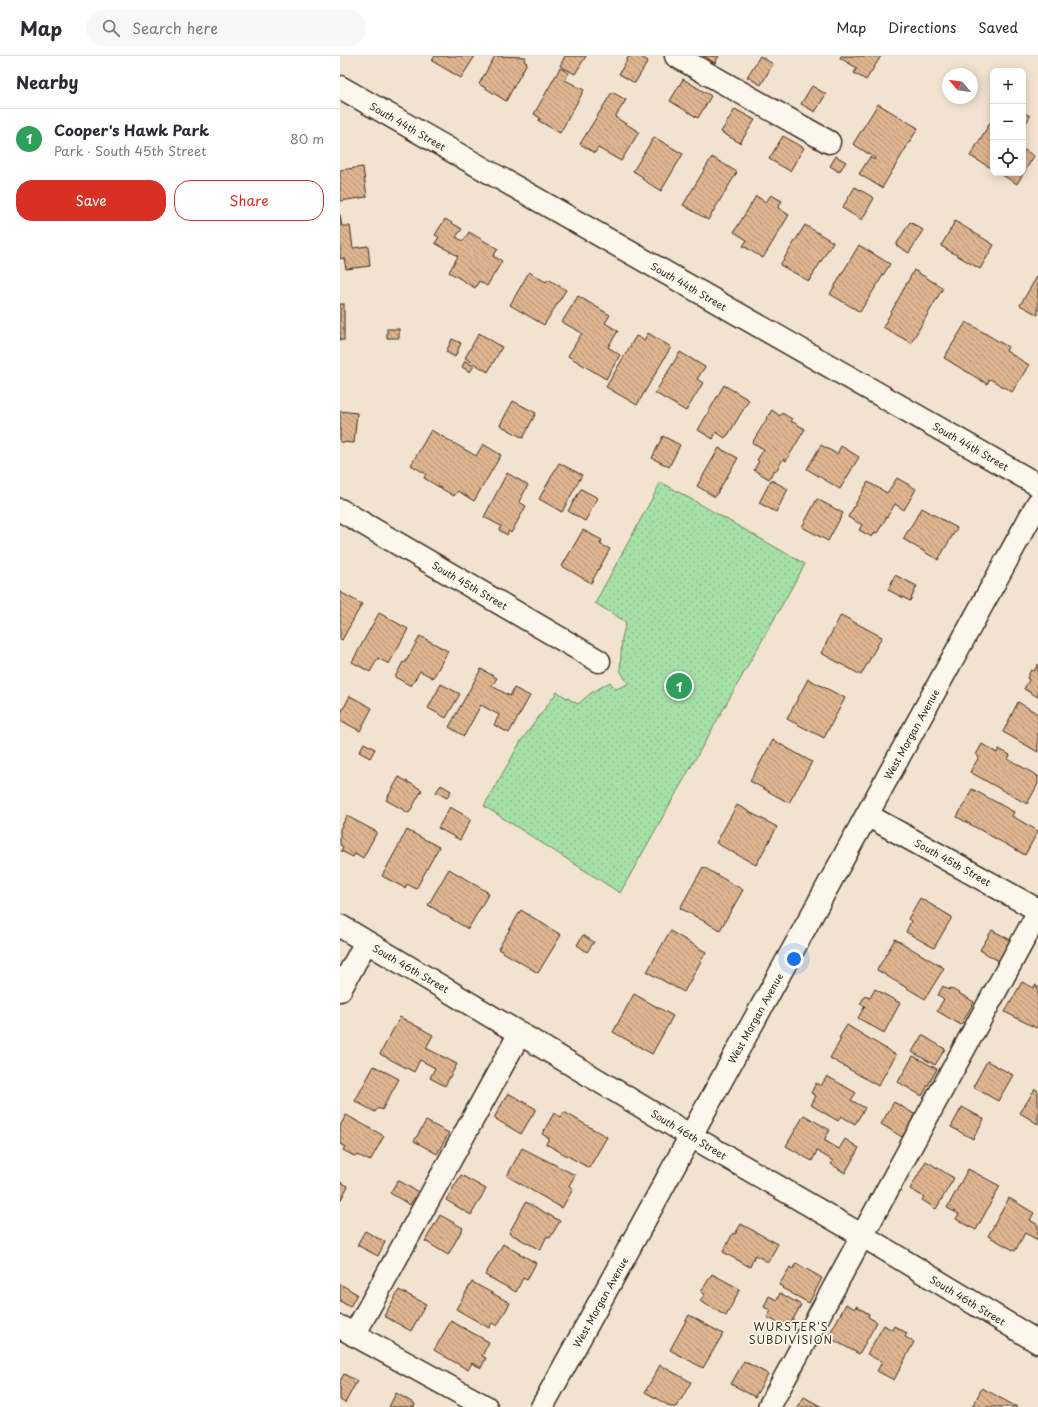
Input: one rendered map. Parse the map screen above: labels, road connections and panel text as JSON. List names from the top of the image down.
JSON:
{
  "streets": {
    "street": [
      "South 44th Street",
      "South 45th Street",
      "West Morgan Avenue",
      "South 46th Street"
    ]
  },
  "crossings": [
    ["South 45th Street", "West Morgan Avenue"],
    ["West Morgan Avenue", "South 46th Street"]
  ],
  "districts": ["WURSTER'S SUBDIVISION"],
  "north": "top left",
  "page": {
    "header": "Map",
    "search": "Search here",
    "nav": ["Map", "Directions", "Saved"],
    "heading": "Nearby",
    "map_buttons": ["+", "−"],
    "list": [
      {
        "mark": "1",
        "name": "Cooper's Hawk Park",
        "note": "Park · South 45th Street",
        "value": "80 m"
      }
    ],
    "buttons": ["Save", "Share"],
    "pins": "1"
  }
}
